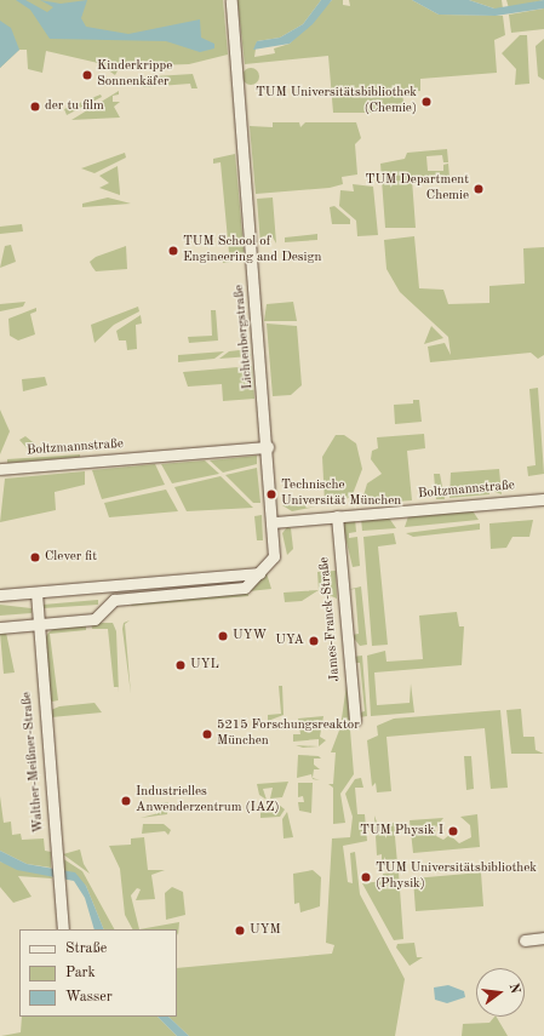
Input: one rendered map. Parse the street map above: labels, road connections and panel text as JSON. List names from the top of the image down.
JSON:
{
  "streets": {
    "street": [
      "Lichtenbergstraße",
      "Boltzmannstraße",
      "James-Franck-Straße",
      "Walther-Meißner-Straße"
    ]
  },
  "crossings": [
    ["Lichtenbergstraße", "Boltzmannstraße"],
    ["Boltzmannstraße", "James-Franck-Straße"]
  ],
  "places": [
    "Kinderkrippe Sonnenkäfer",
    "TUM Universitätsbibliothek (Chemie)",
    "der tu film",
    "TUM Department Chemie",
    "TUM School of Engineering and Design",
    "Technische Universität München",
    "Clever fit",
    "UYW",
    "UYA",
    "UYL",
    "5215 Forschungsreaktor München",
    "Industrielles Anwenderzentrum (IAZ)",
    "TUM Physik I",
    "TUM Universitätsbibliothek (Physik)",
    "UYM"
  ],
  "legend": ["Straße", "Park", "Wasser"],
  "north": "right"
}
